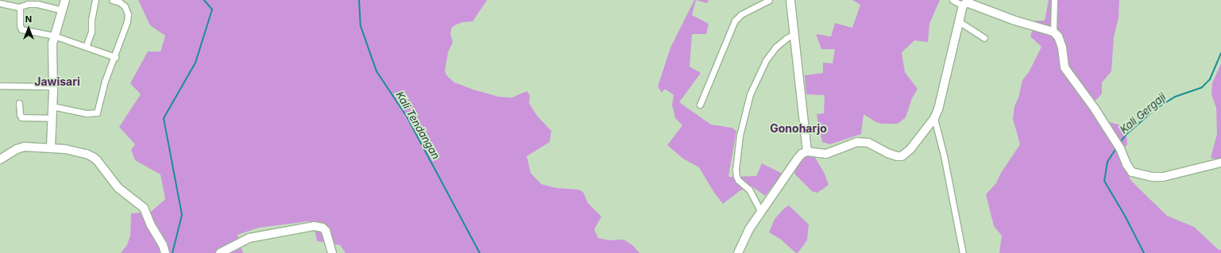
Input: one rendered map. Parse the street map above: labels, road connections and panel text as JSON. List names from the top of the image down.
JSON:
{
  "districts": ["Jawisari", "Gonoharjo"],
  "water": ["Kali Gergaji", "Kali Tendangan"],
  "north": "top"
}
